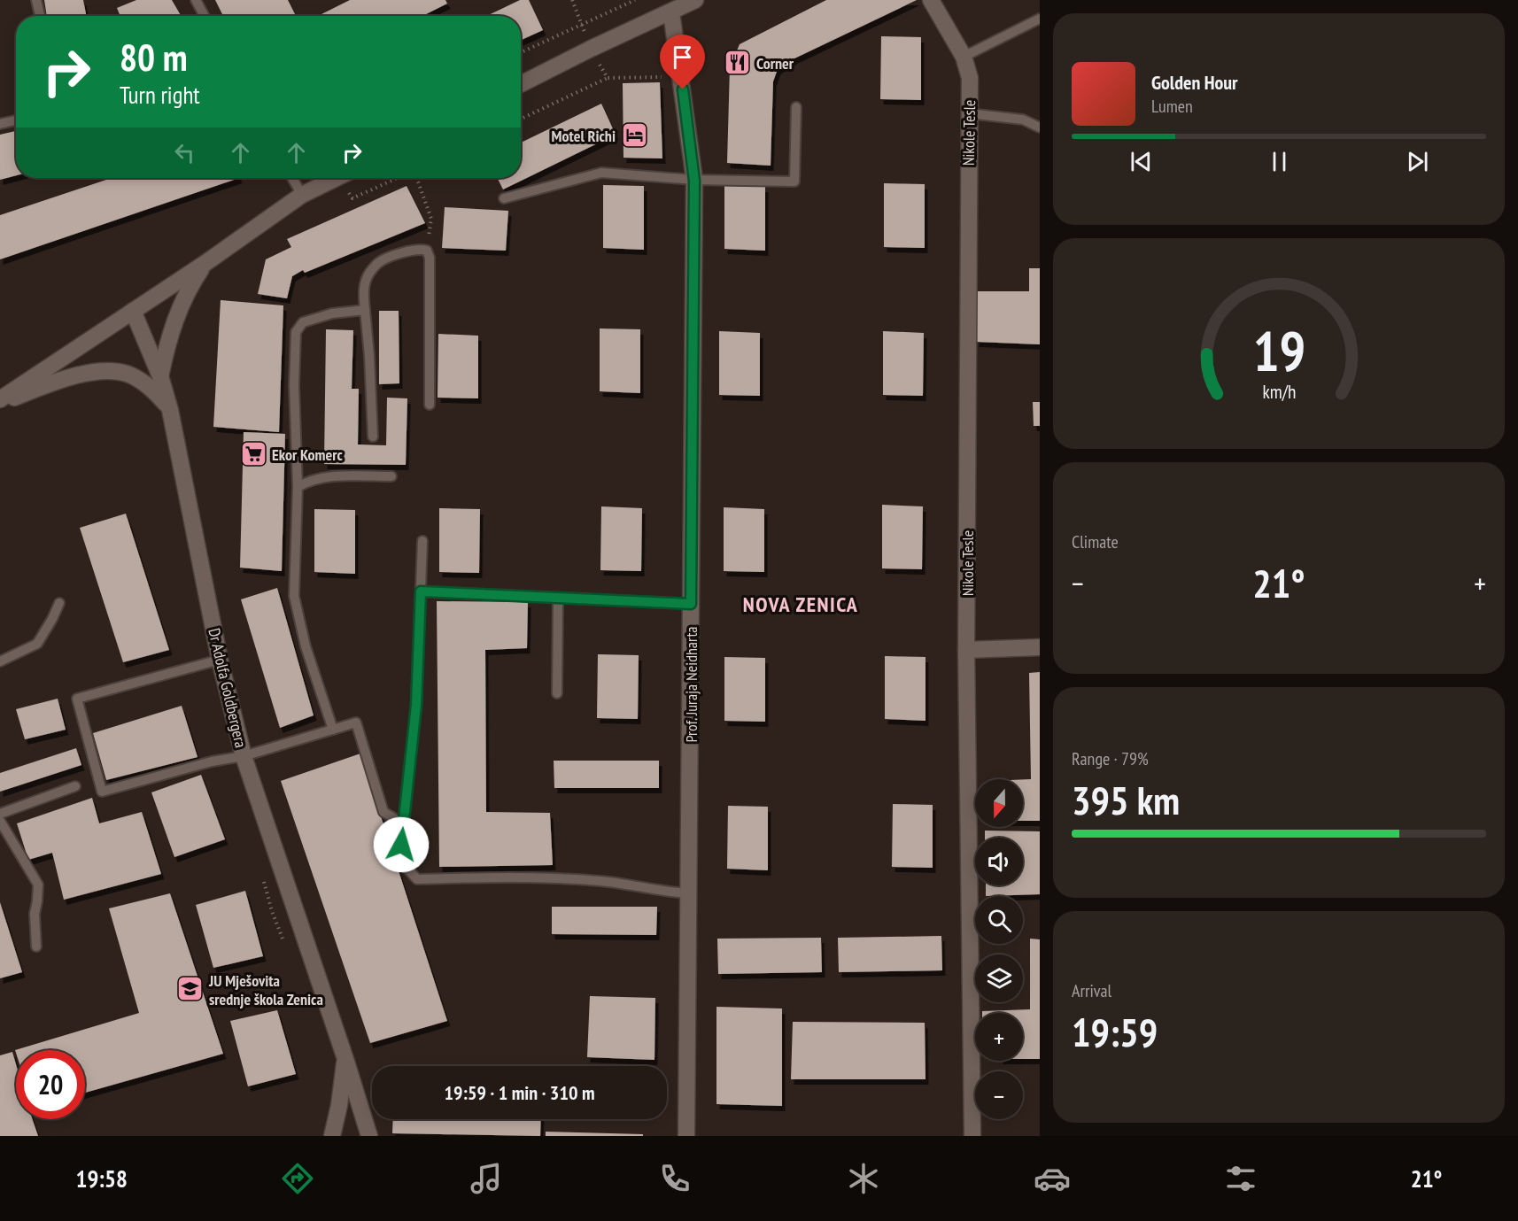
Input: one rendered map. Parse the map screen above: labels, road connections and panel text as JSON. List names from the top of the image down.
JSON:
{
  "streets": {
    "street": ["Nikole Tesle", "Prof. Juraja Neidharta", "Dr Adolfa Goldbergera"]
  },
  "districts": ["NOVA ZENICA"],
  "places": {
    "restaurant": ["Corner"],
    "hotel": ["Motel Richi"],
    "supermarket": ["Ekor Komerc"],
    "school or university": ["JU Mješovita srednje škola Zenica"]
  },
  "north": "bottom",
  "page": {
    "turn": ["80 m", "Turn right"],
    "song": ["Golden Hour", "Lumen"],
    "tile": [
      "Climate",
      ["Range · 79%", "395 km"],
      ["Arrival", "19:59"]
    ],
    "heat": ["−", "21°", "+"],
    "map_buttons": ["+", "−"],
    "limit": "20",
    "trip": "19:59 · 1 min · 310 m",
    "tabs": ["19:58", "21°"],
    "gauge": ["19", "km/h"]
  }
}
